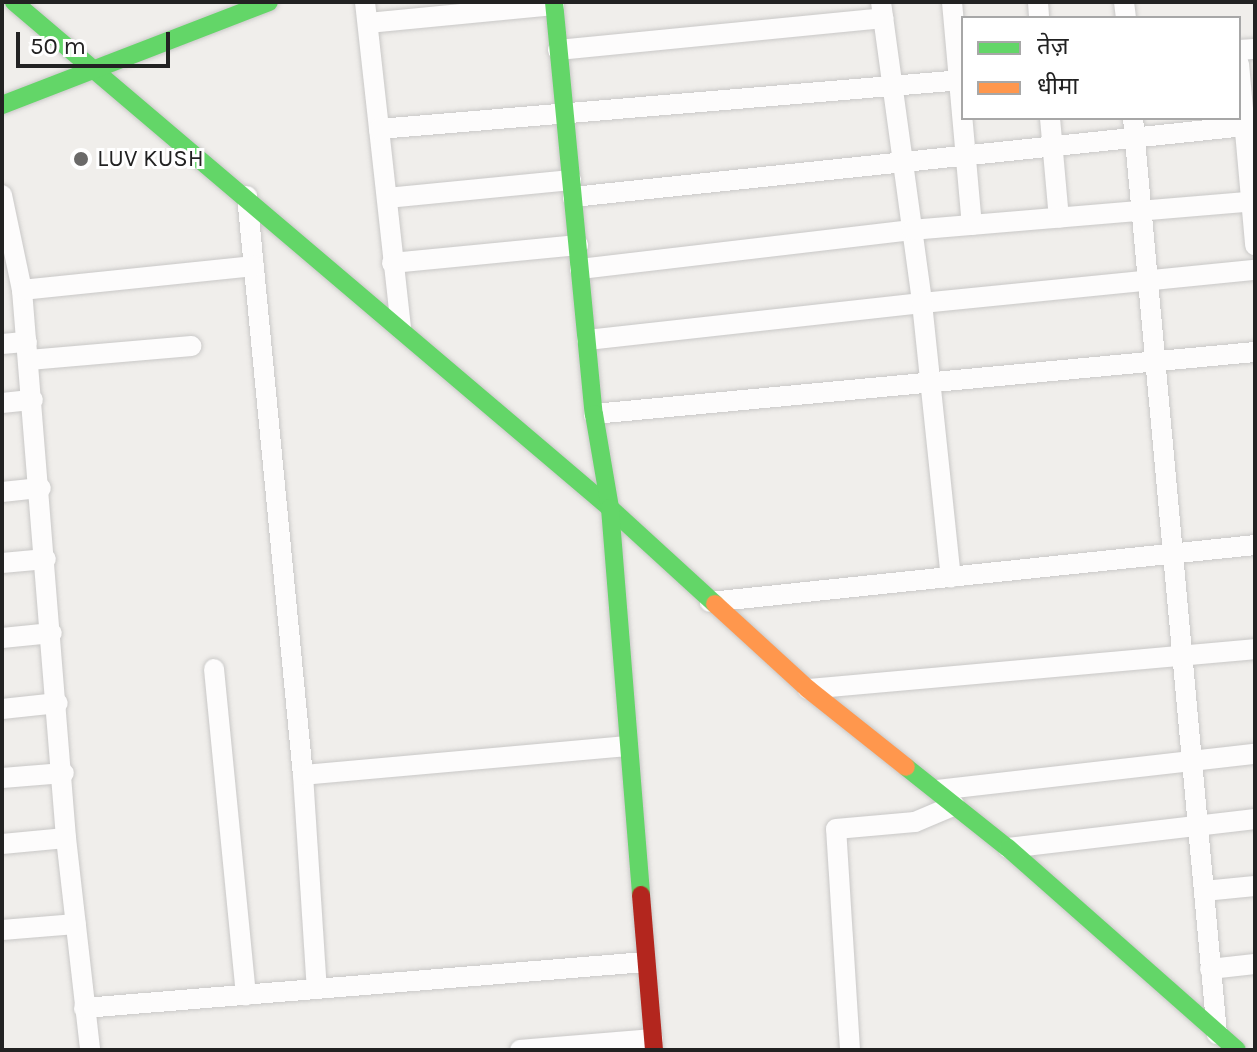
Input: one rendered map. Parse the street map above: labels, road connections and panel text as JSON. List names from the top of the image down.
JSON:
{
  "places": ["LUV KUSH"],
  "legend": ["तेज़", "धीमा"],
  "scale_bar": "50 m"
}
